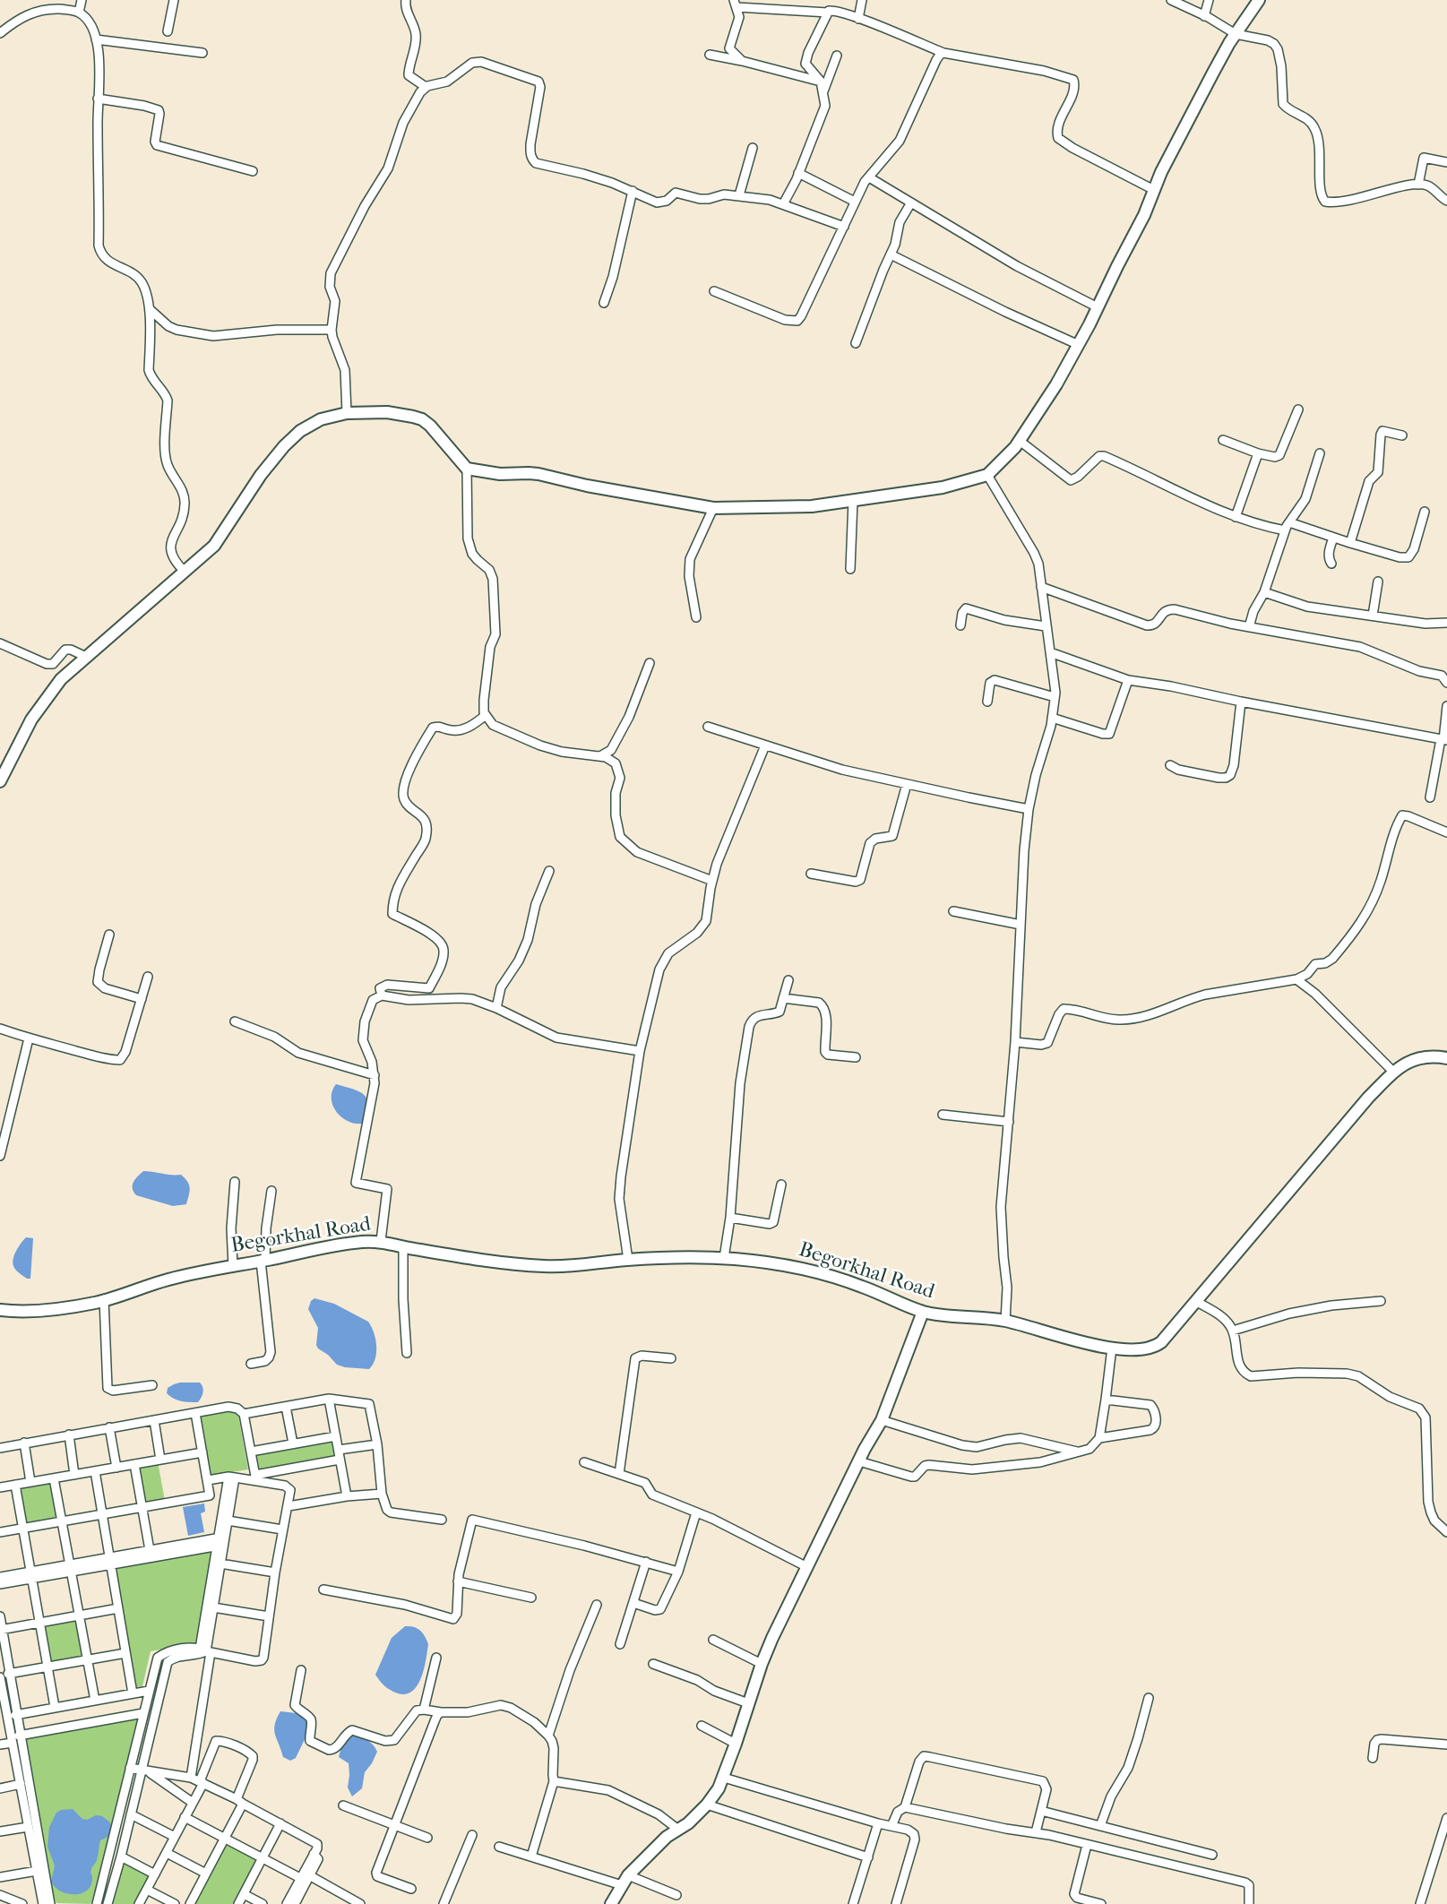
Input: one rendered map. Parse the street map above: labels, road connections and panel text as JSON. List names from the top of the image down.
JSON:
{
  "streets": {
    "street": ["Begorkhal Road"]
  }
}
